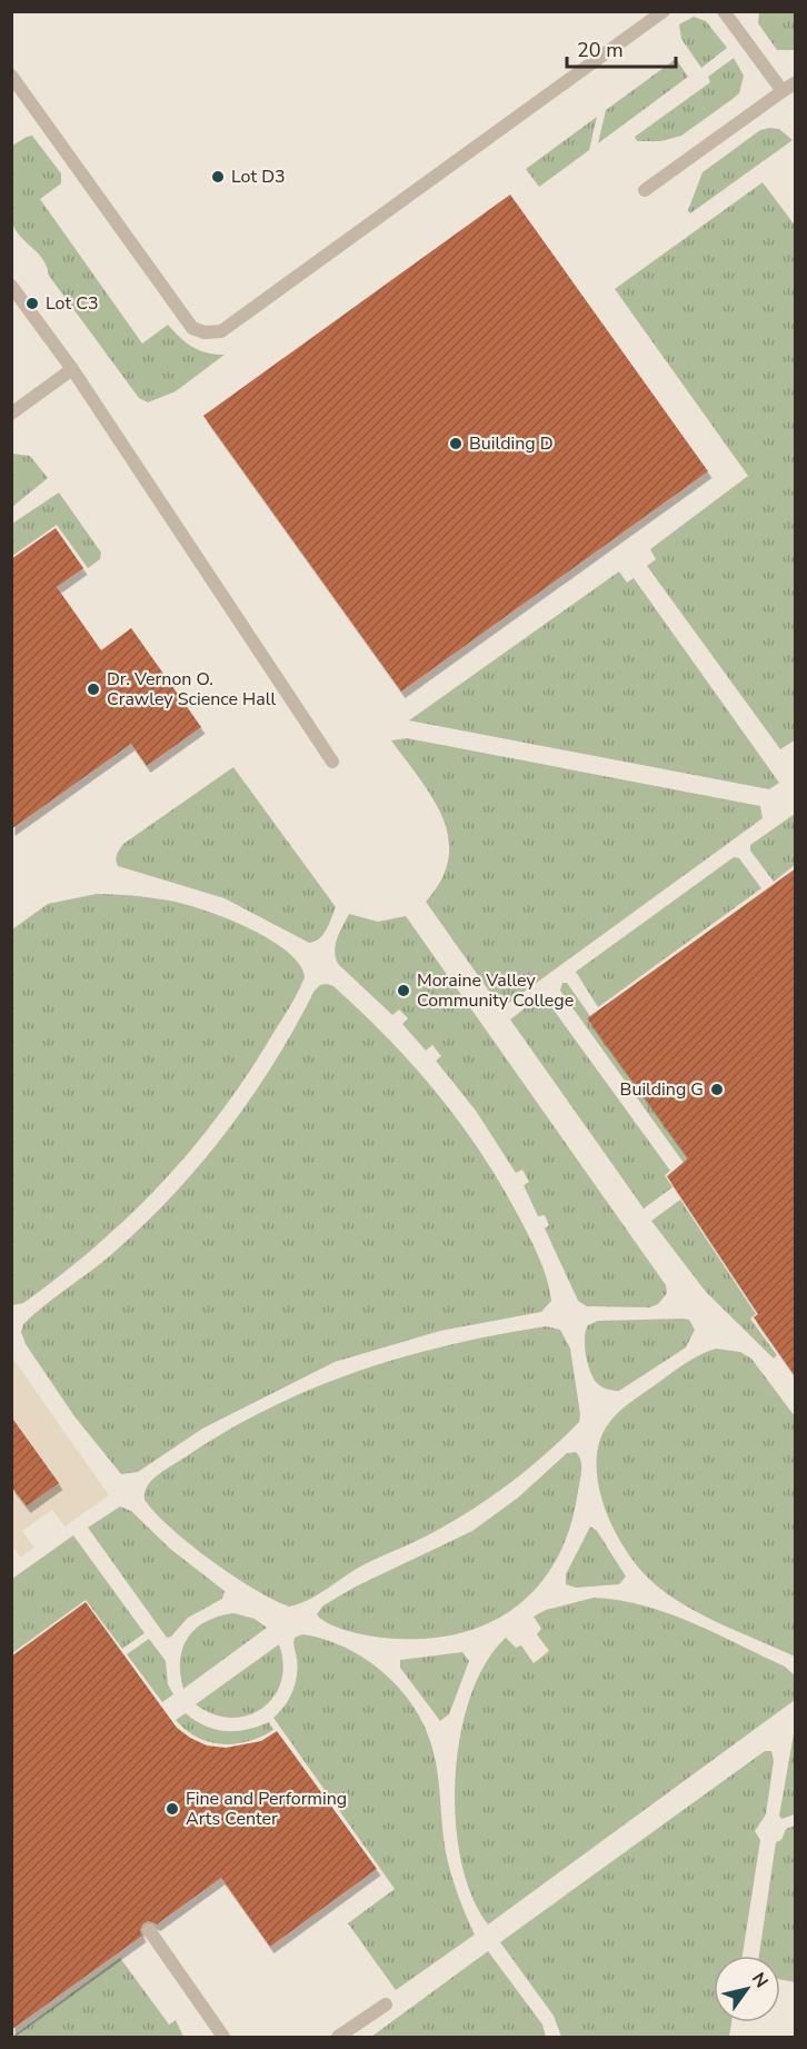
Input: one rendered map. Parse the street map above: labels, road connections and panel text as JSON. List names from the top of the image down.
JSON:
{
  "places": [
    "Lot D3",
    "Lot C3",
    "Building D",
    "Dr. Vernon O. Crawley Science Hall",
    "Moraine Valley Community College",
    "Building G",
    "Fine and Performing Arts Center"
  ],
  "scale_bar": "20 m",
  "north": "top right"
}
